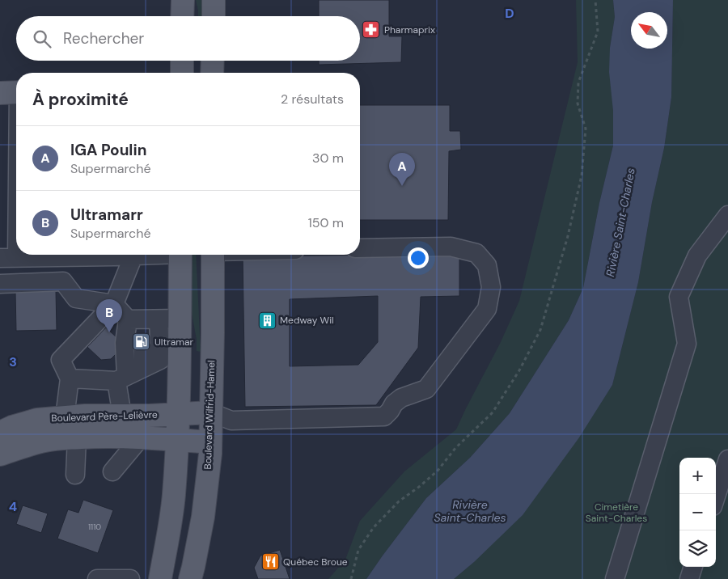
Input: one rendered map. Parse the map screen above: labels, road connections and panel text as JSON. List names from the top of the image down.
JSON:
{
  "streets": {
    "main road": ["Boulevard Wilfrid-Hamel", "Boulevard Père-Lelièvre"]
  },
  "crossings": [
    ["Boulevard Wilfrid-Hamel", "Boulevard Père-Lelièvre"]
  ],
  "water": ["Rivière Saint-Charles"],
  "parks": ["Cimetière Saint-Charles"],
  "places": {
    "pharmacy": ["Pharmaprix"],
    "building": ["Medway Wil"],
    "fuel station": ["Ultramar"],
    "restaurant": ["Québec Broue"]
  },
  "house_numbers": ["1110"],
  "north": "top left",
  "page": {
    "search": "Rechercher",
    "heading": ["À proximité", "2 résultats"],
    "list": [
      {
        "mark": "A",
        "name": "IGA Poulin",
        "note": "Supermarché",
        "value": "30 m"
      },
      {
        "mark": "B",
        "name": "Ultramarr",
        "note": "Supermarché",
        "value": "150 m"
      }
    ],
    "pins": ["A", "B"],
    "map_buttons": ["+", "−"]
  },
  "grid": {
    "columns": ["D"],
    "rows": ["3", "4"]
  }
}
